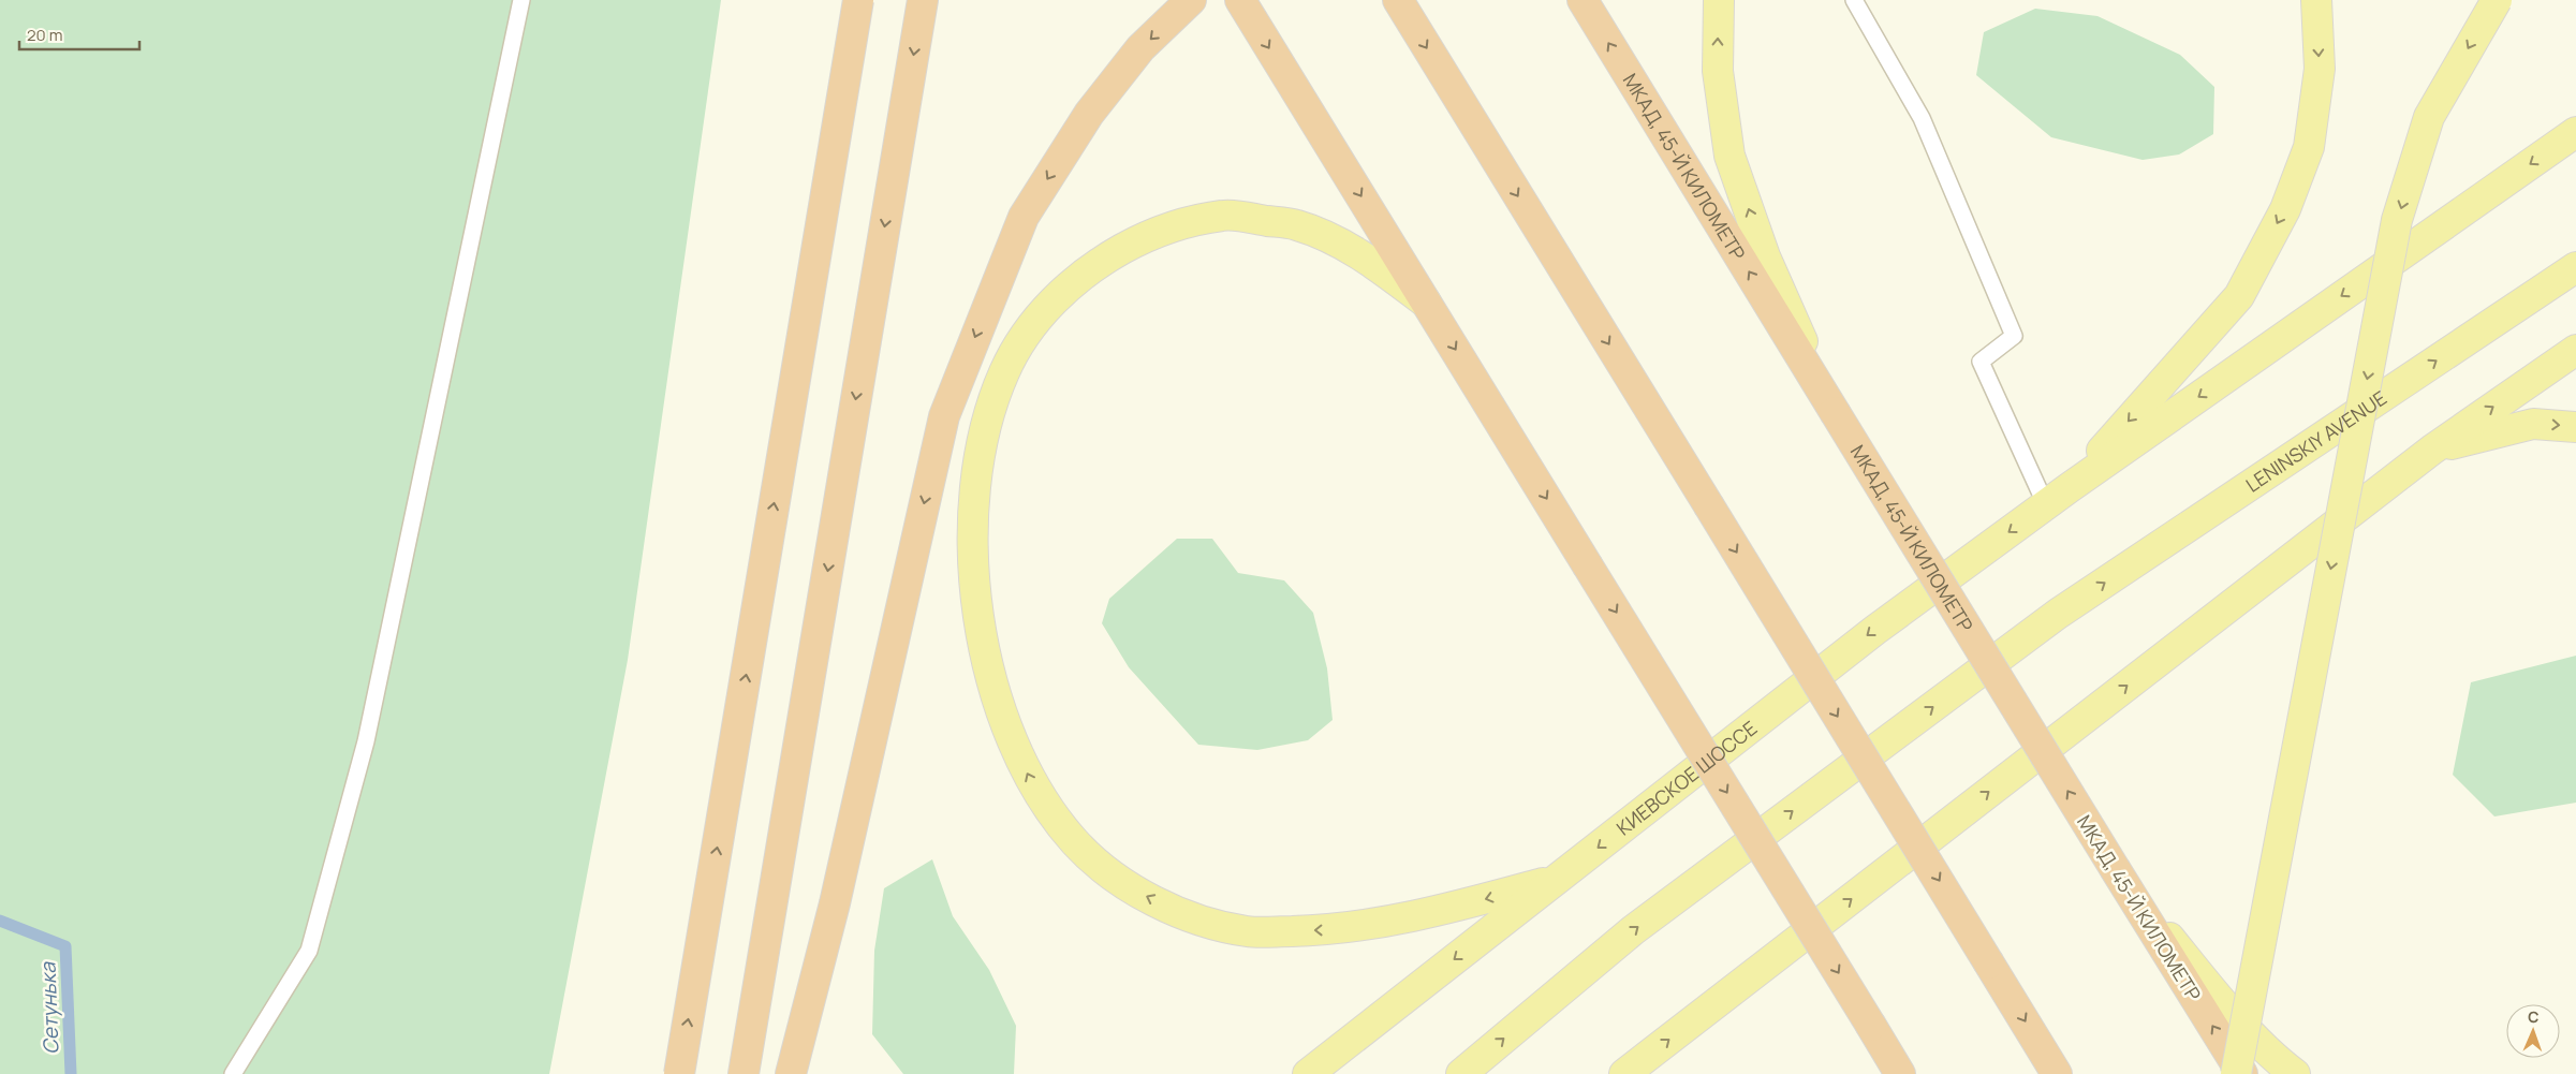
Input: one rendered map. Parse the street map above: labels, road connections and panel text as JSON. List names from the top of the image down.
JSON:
{
  "streets": {
    "highway": ["МКАД, 45-Й КИЛОМЕТР"],
    "main road": ["LENINSKIY AVENUE", "КИЕВСКОЕ ШОССЕ"]
  },
  "water": ["Сетунька"],
  "scale_bar": "20 m",
  "north": "top"
}
